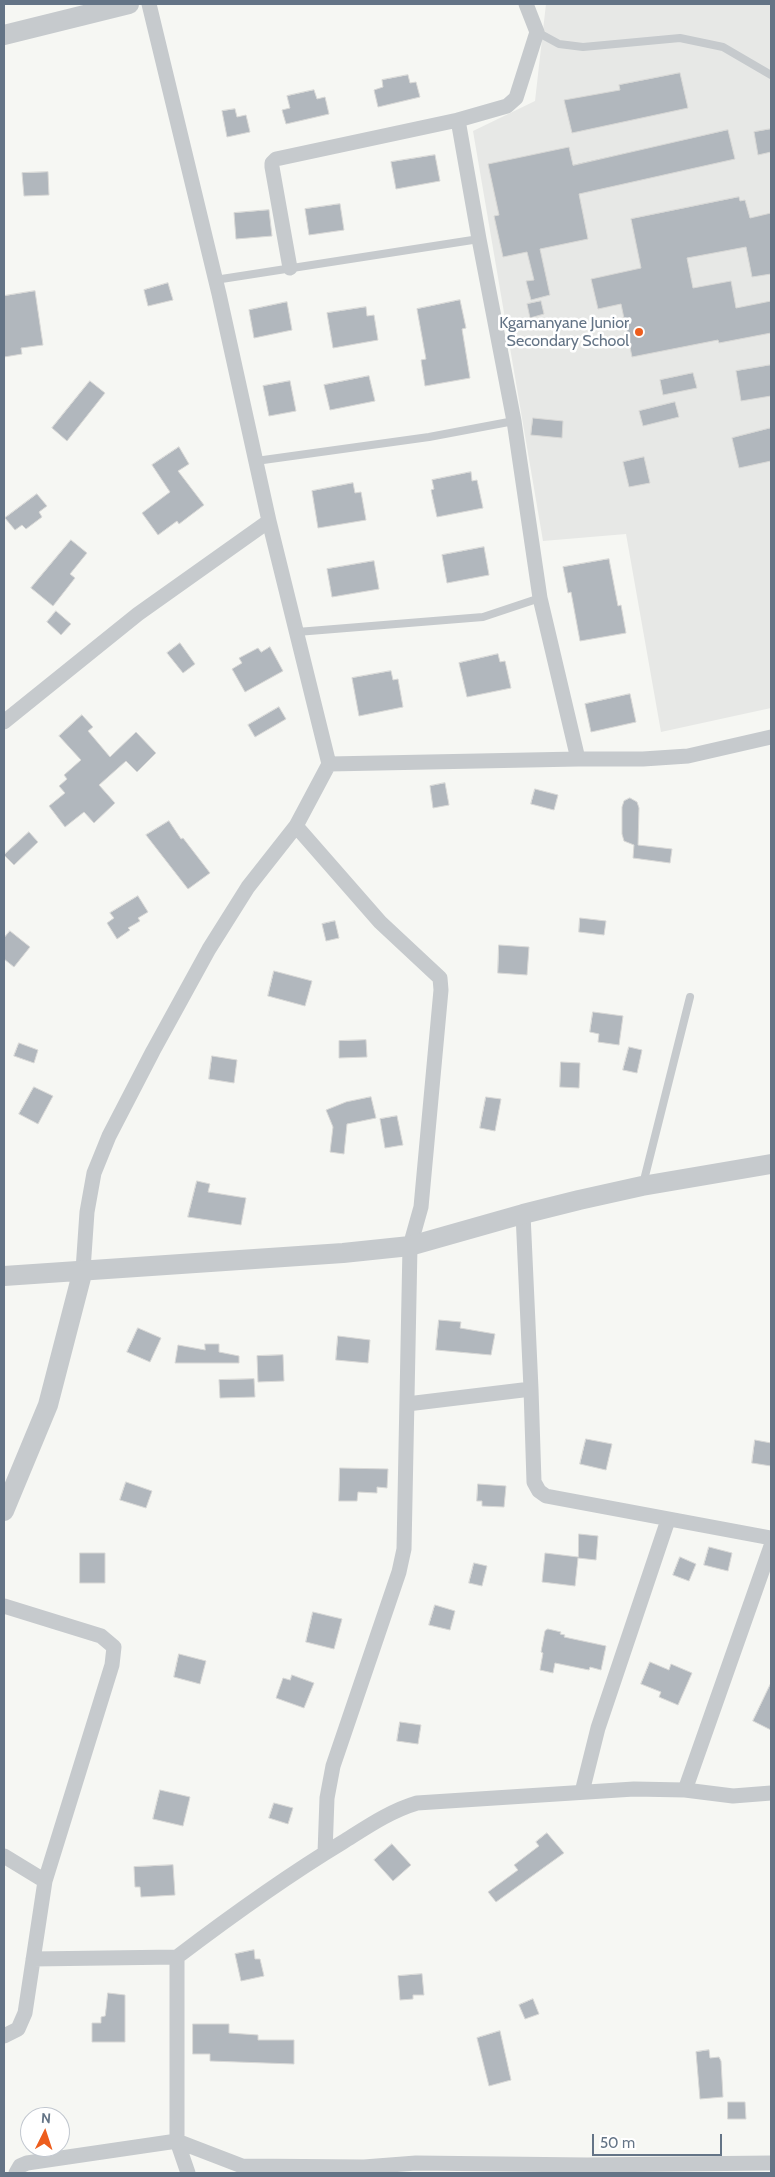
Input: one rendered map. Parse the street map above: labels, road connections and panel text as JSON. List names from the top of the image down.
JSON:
{
  "places": ["Kgamanyane Junior Secondary School"],
  "scale_bar": "50 m",
  "north": "top"
}
